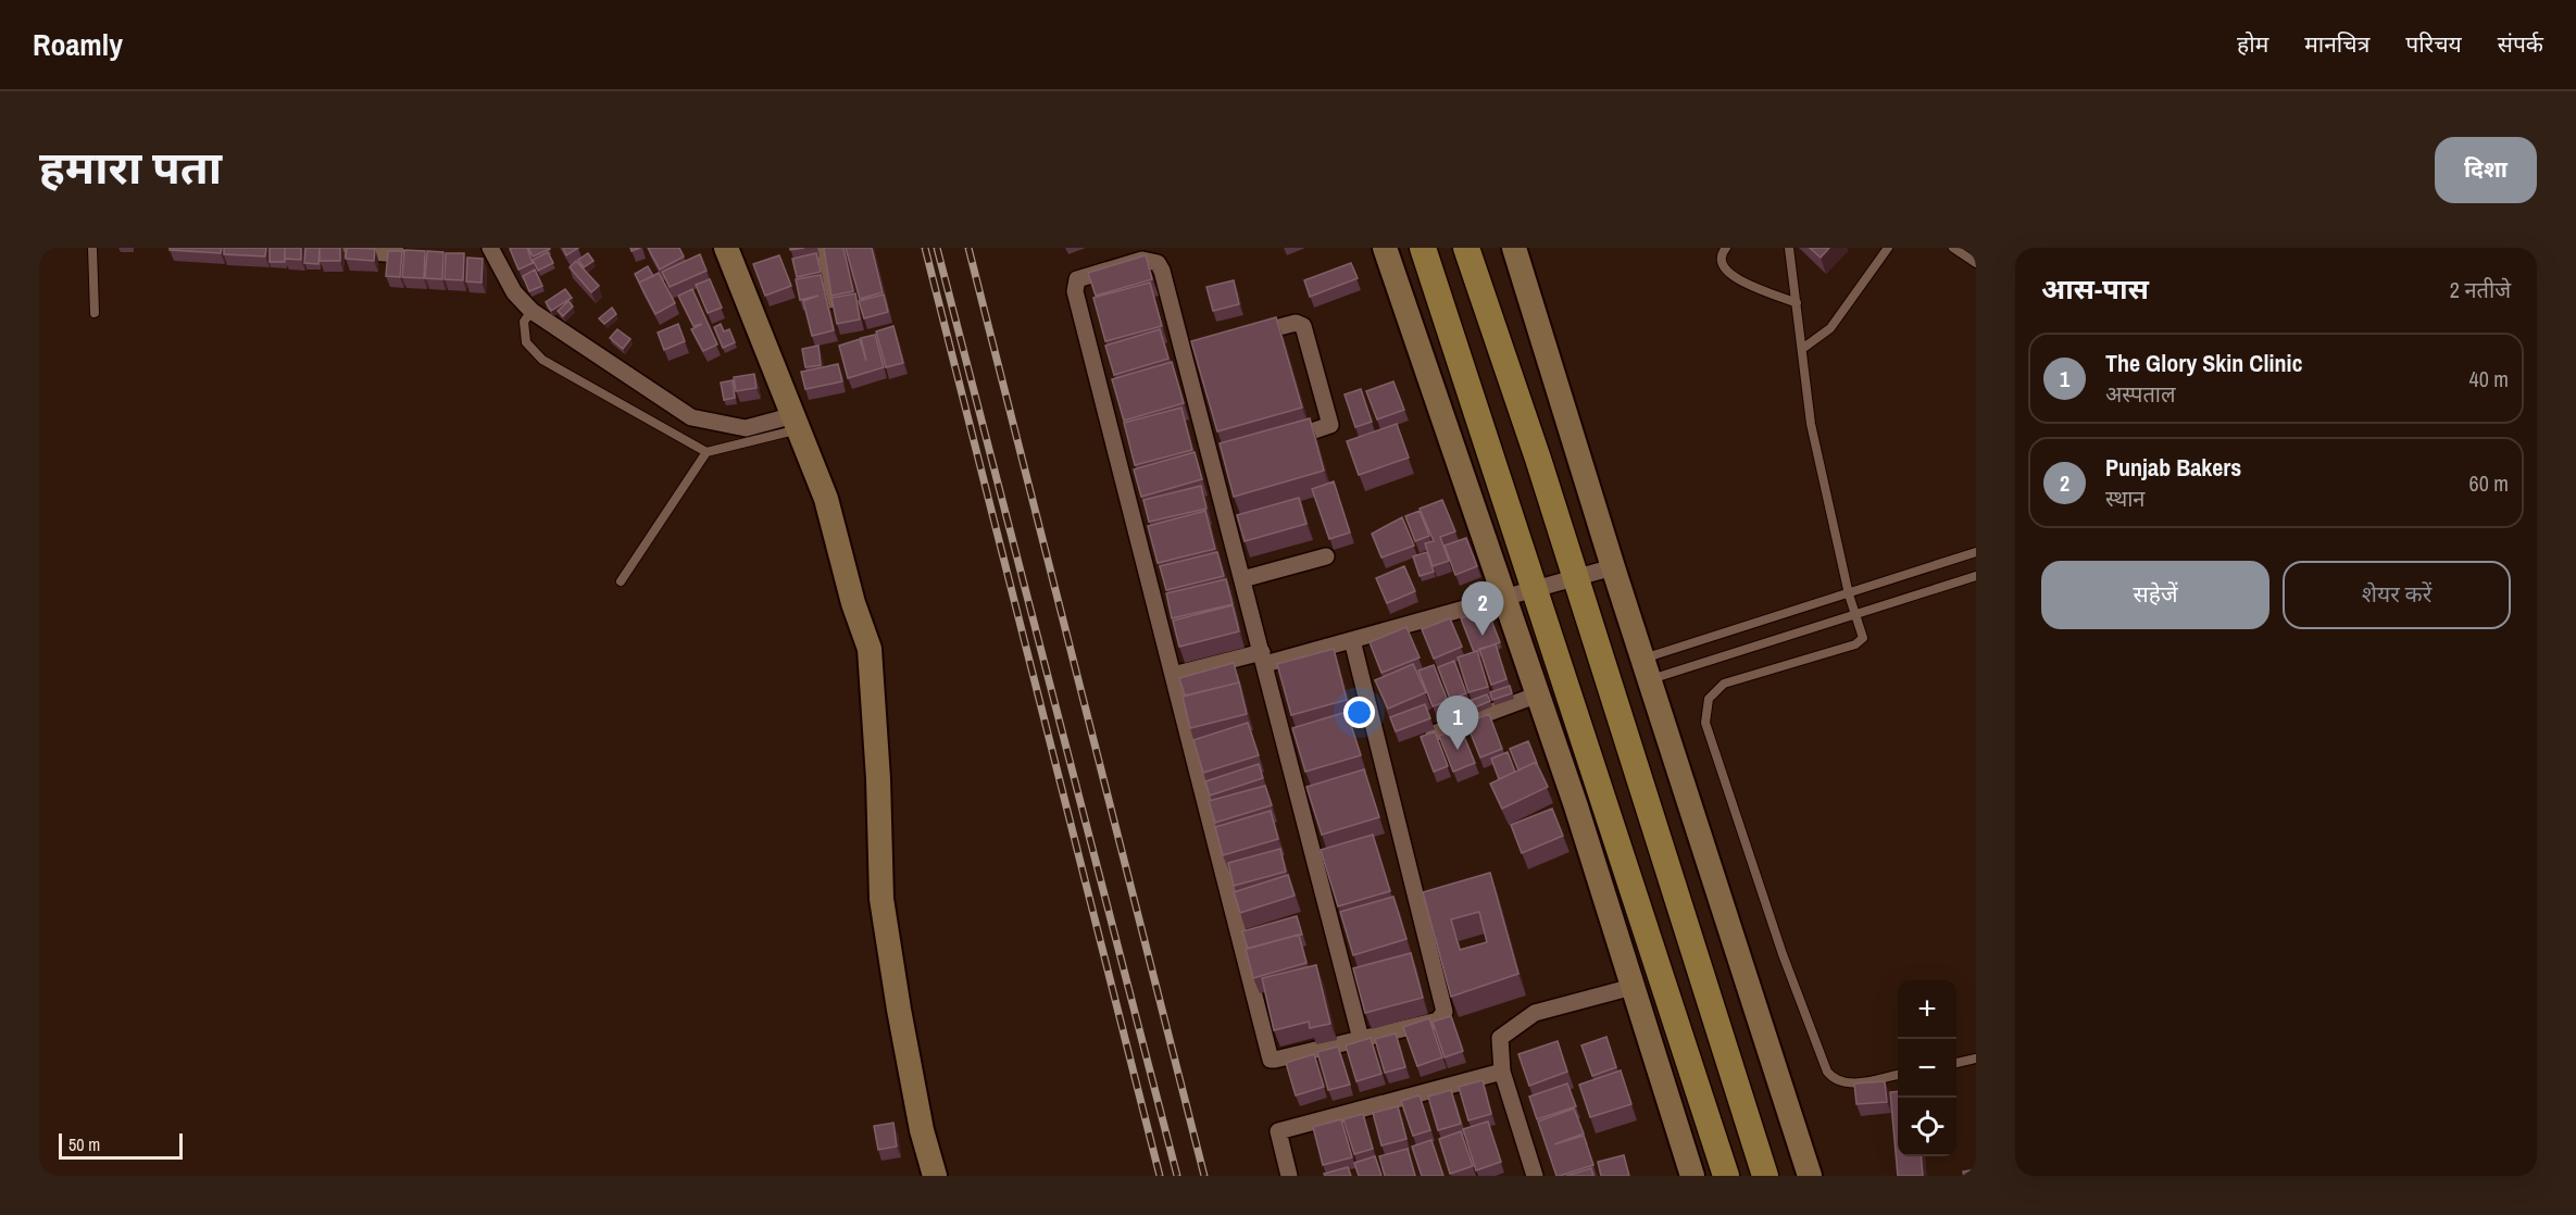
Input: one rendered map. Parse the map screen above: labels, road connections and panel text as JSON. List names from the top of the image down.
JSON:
{
  "scale_bar": "50 m",
  "page": {
    "header": "Roamly",
    "nav": [
      "होम",
      "मानचित्र",
      "परिचय",
      "संपर्क"
    ],
    "title": "हमारा पता",
    "buttons": [
      "दिशा",
      ["सहेजें", "शेयर करें"]
    ],
    "heading": ["आस-पास", "2 नतीजे"],
    "list": [
      {
        "mark": "1",
        "name": "The Glory Skin Clinic",
        "note": "अस्पताल",
        "value": "40 m"
      },
      {
        "mark": "2",
        "name": "Punjab Bakers",
        "note": "स्थान",
        "value": "60 m"
      }
    ],
    "pins": ["2", "1"],
    "map_buttons": ["+", "−"],
    "scale": "50 m"
  }
}
